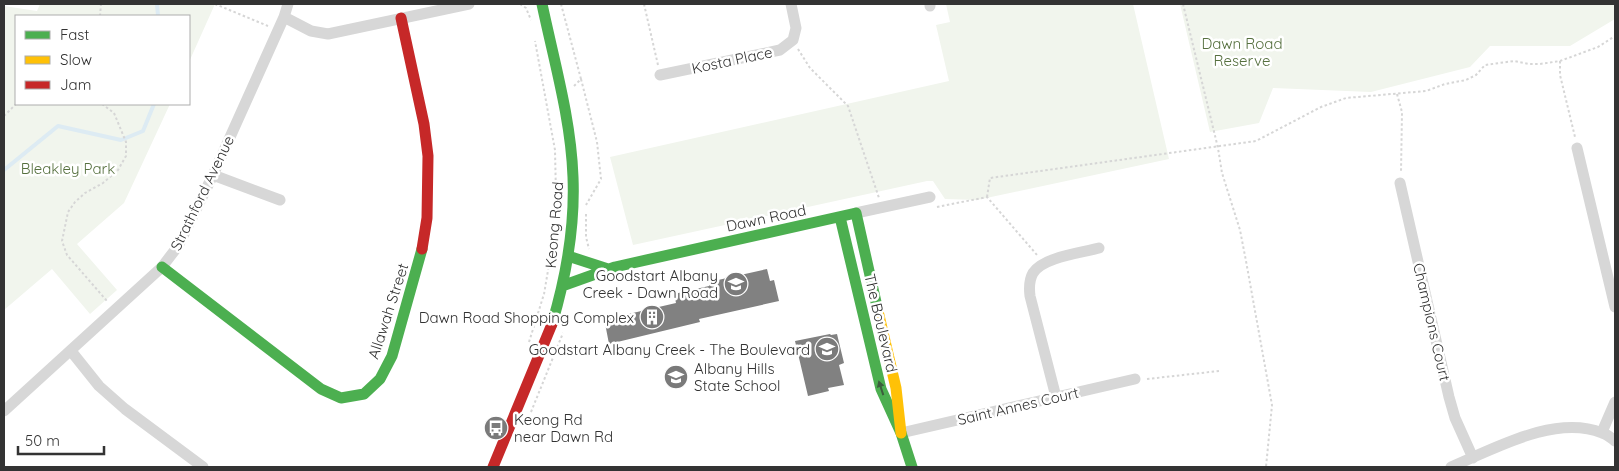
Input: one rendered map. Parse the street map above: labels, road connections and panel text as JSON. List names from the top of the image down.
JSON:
{
  "streets": {
    "street": [
      "Kosta Place",
      "Strathford Avenue",
      "Dawn Road",
      "Keong Road",
      "Allawah Street",
      "Champions Court",
      "The Boulevard",
      "Saint Annes Court"
    ]
  },
  "crossings": [
    ["Strathford Avenue", "Allawah Street"],
    ["Dawn Road", "Keong Road"],
    ["Dawn Road", "The Boulevard"],
    ["The Boulevard", "Saint Annes Court"]
  ],
  "parks": ["Dawn Road Reserve", "Bleakley Park"],
  "places": {
    "school or university": ["Goodstart Albany Creek - Dawn Road", "Goodstart Albany Creek - The Boulevard", "Albany Hills State School"],
    "building": ["Dawn Road Shopping Complex"],
    "bus stop": ["Keong Rd near Dawn Rd"]
  },
  "legend": ["Fast", "Slow", "Jam"],
  "scale_bar": "50 m"
}
